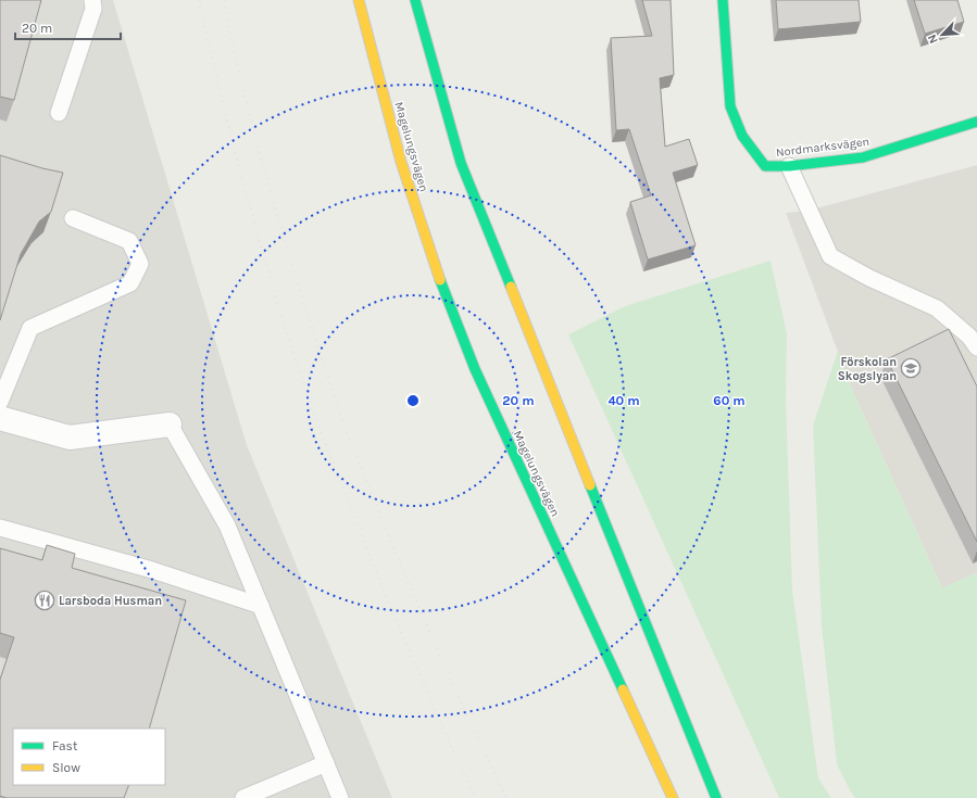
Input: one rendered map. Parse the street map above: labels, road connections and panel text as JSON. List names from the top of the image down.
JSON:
{
  "streets": {
    "main road": ["Magelungsvägen", "Nordmarksvägen"]
  },
  "places": {
    "school or university": ["Förskolan Skogslyan"],
    "restaurant": ["Larsboda Husman"]
  },
  "legend": ["Fast", "Slow"],
  "scale_bar": "20 m",
  "north": "bottom left",
  "rings": ["20 m", "40 m", "60 m"]
}
